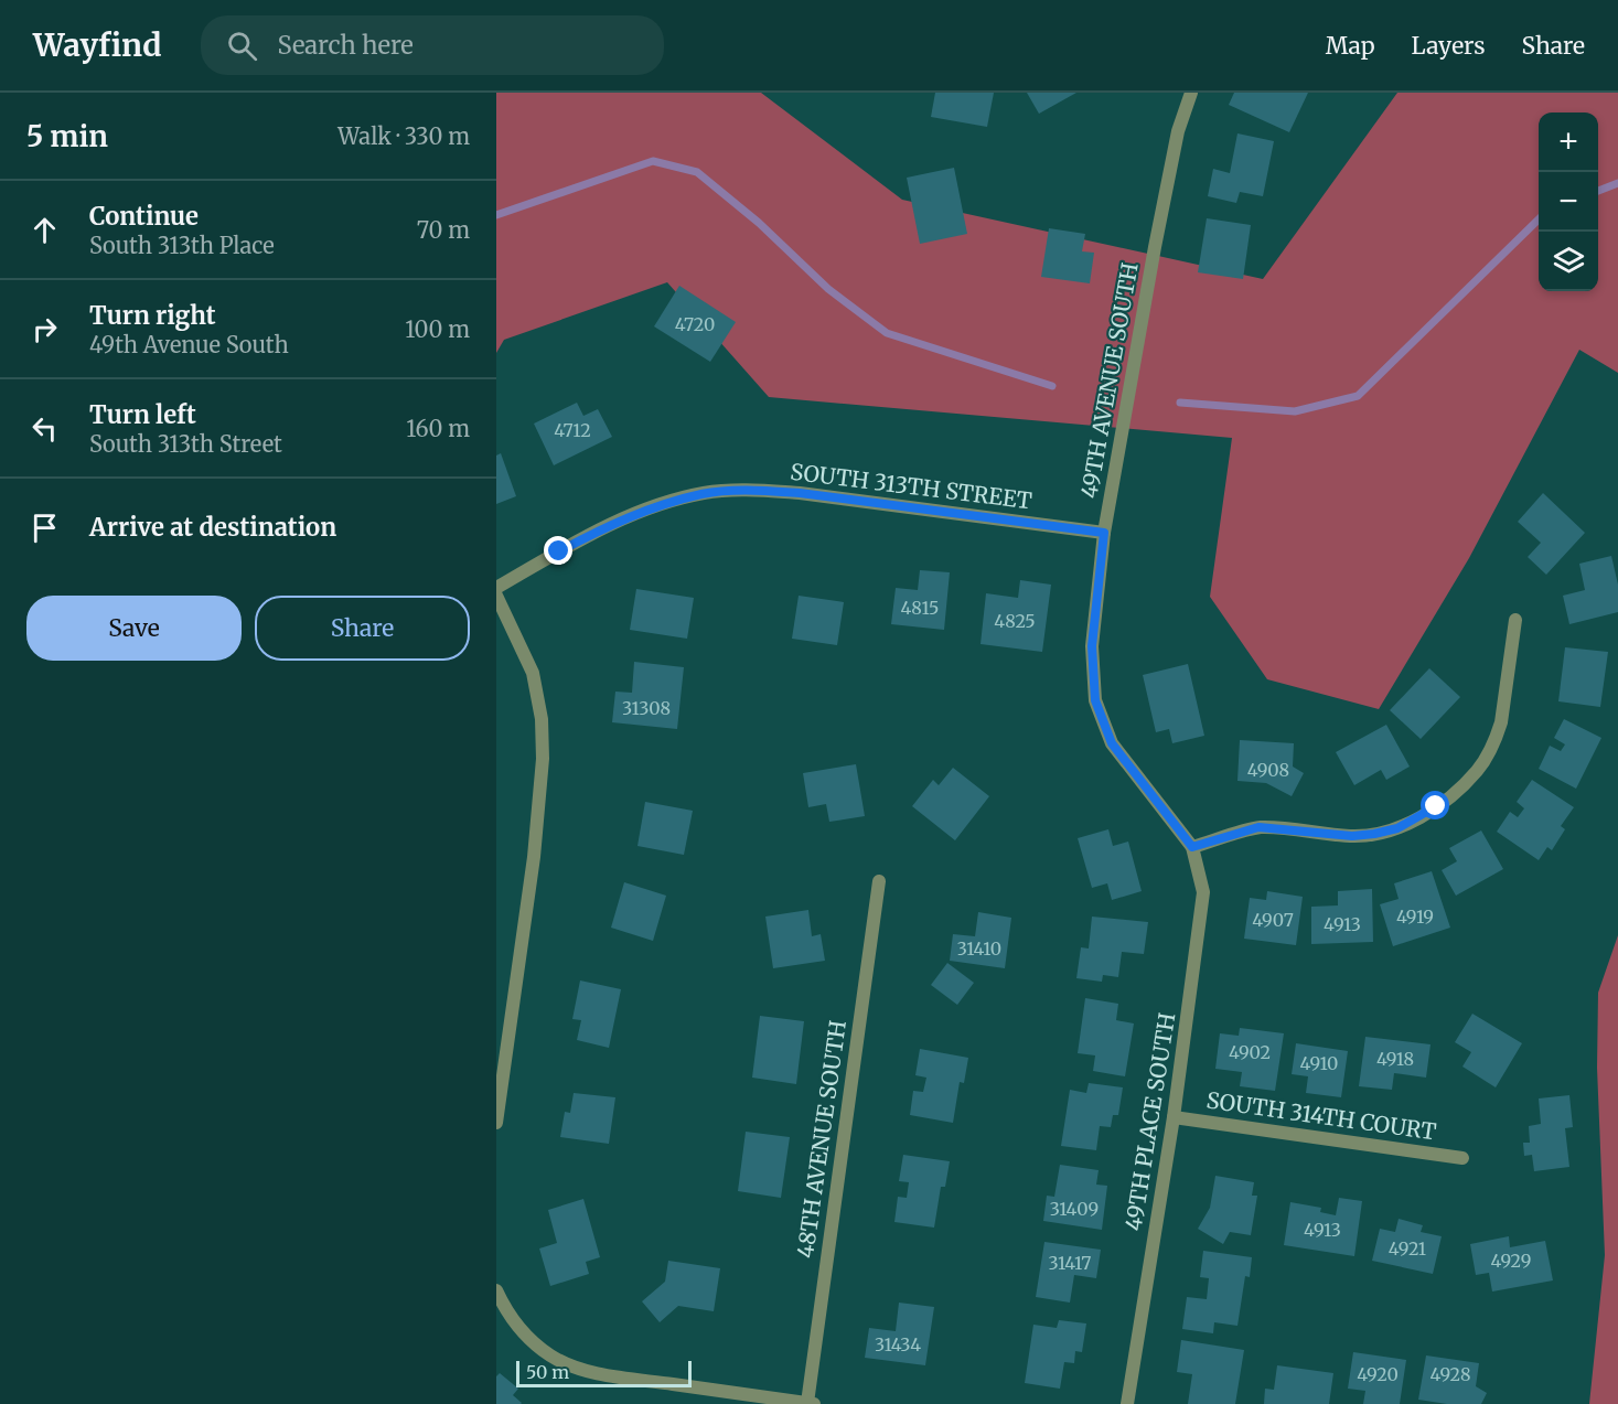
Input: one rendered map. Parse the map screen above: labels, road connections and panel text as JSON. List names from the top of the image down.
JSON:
{
  "streets": {
    "street": [
      "49TH AVENUE SOUTH",
      "SOUTH 313TH STREET",
      "SOUTH 314TH COURT",
      "49TH PLACE SOUTH",
      "48TH AVENUE SOUTH"
    ]
  },
  "crossings": [
    ["49TH AVENUE SOUTH", "SOUTH 313TH STREET"],
    ["49TH AVENUE SOUTH", "49TH PLACE SOUTH"],
    ["SOUTH 314TH COURT", "49TH PLACE SOUTH"]
  ],
  "house_numbers": [
    "4720",
    "4712",
    "4815",
    "4825",
    "31308",
    "4908",
    "4919",
    "4907",
    "4913",
    "31410",
    "4902",
    "4918",
    "4910",
    "31409",
    "4913",
    "4921",
    "4929",
    "31417",
    "31434",
    "4920",
    "4928"
  ],
  "scale_bar": "50 m",
  "page": {
    "header": "Wayfind",
    "search": "Search here",
    "nav": ["Map", "Layers", "Share"],
    "heading": ["5 min", "Walk · 330 m"],
    "map_buttons": ["+", "−"],
    "list": [
      ["Continue", "South 313th Place", "70 m"],
      ["Turn right", "49th Avenue South", "100 m"],
      ["Turn left", "South 313th Street", "160 m"],
      "Arrive at destination"
    ],
    "buttons": ["Save", "Share"],
    "scale": "50 m"
  }
}
